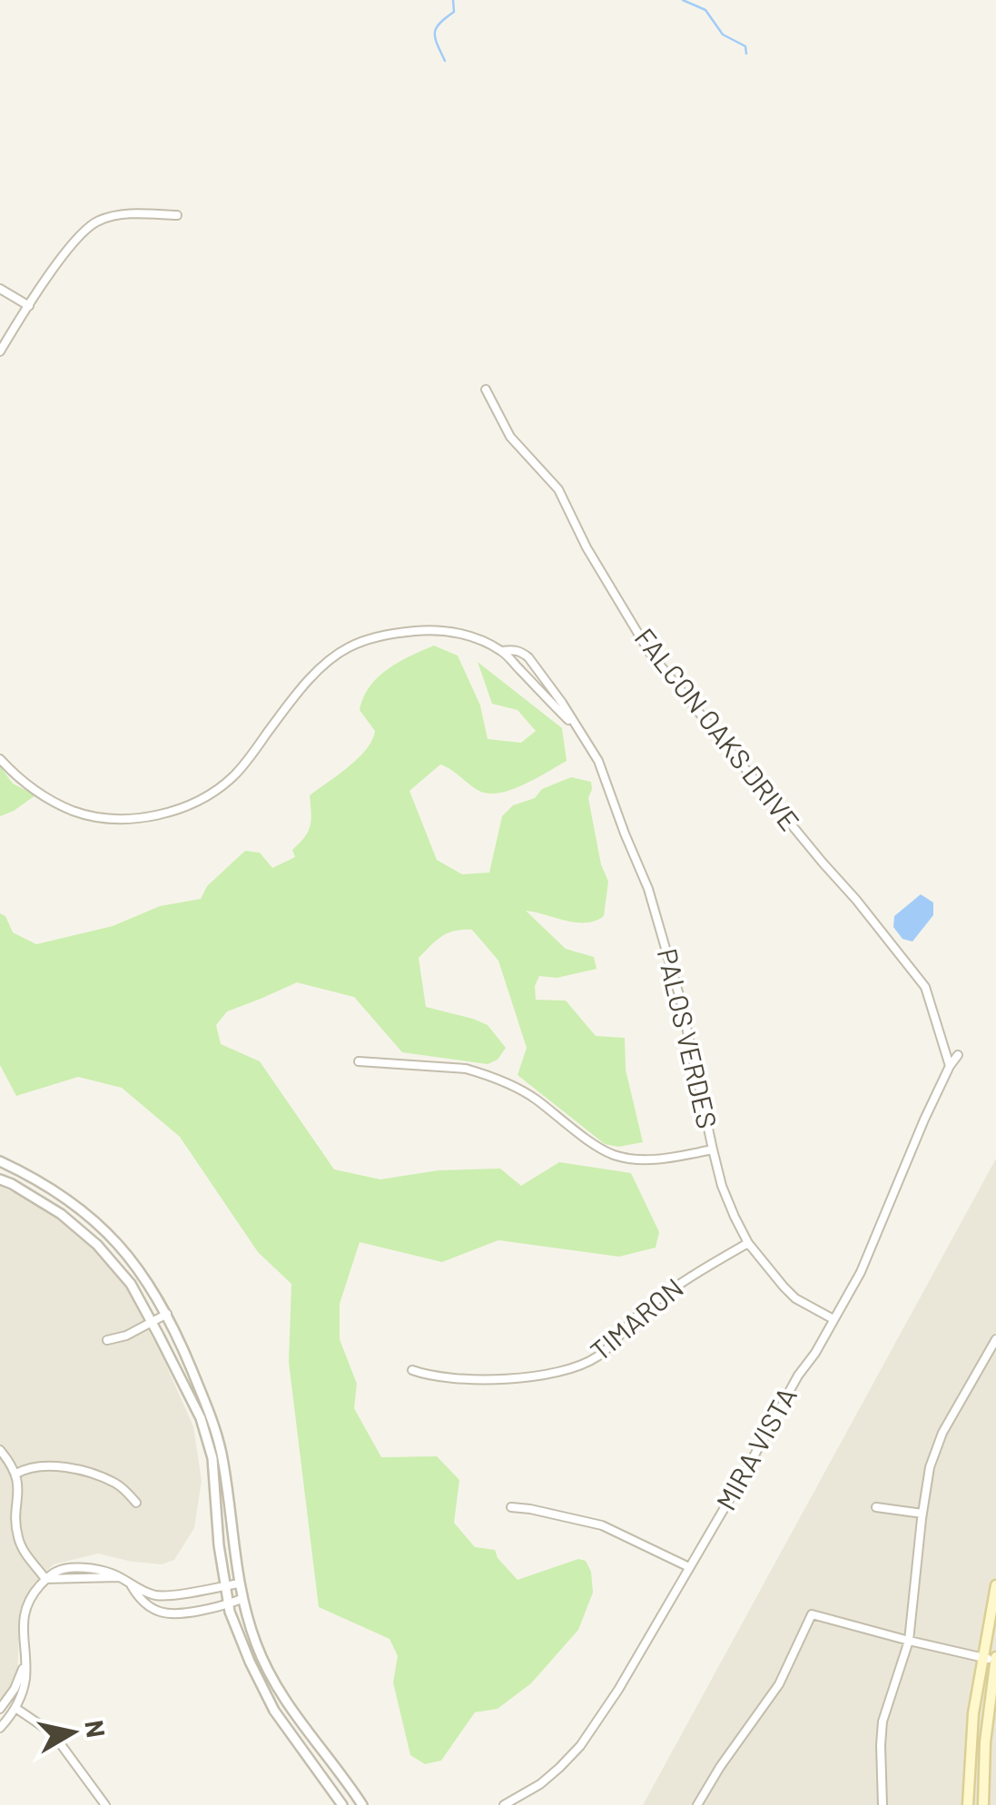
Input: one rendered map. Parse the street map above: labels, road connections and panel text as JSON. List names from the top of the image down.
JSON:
{
  "streets": {
    "street": [
      "FALCON OAKS DRIVE",
      "PALOS VERDES",
      "TIMARON",
      "MIRA VISTA"
    ]
  },
  "crossings": [
    ["FALCON OAKS DRIVE", "MIRA VISTA"],
    ["PALOS VERDES", "TIMARON"],
    ["PALOS VERDES", "MIRA VISTA"]
  ],
  "north": "right"
}
